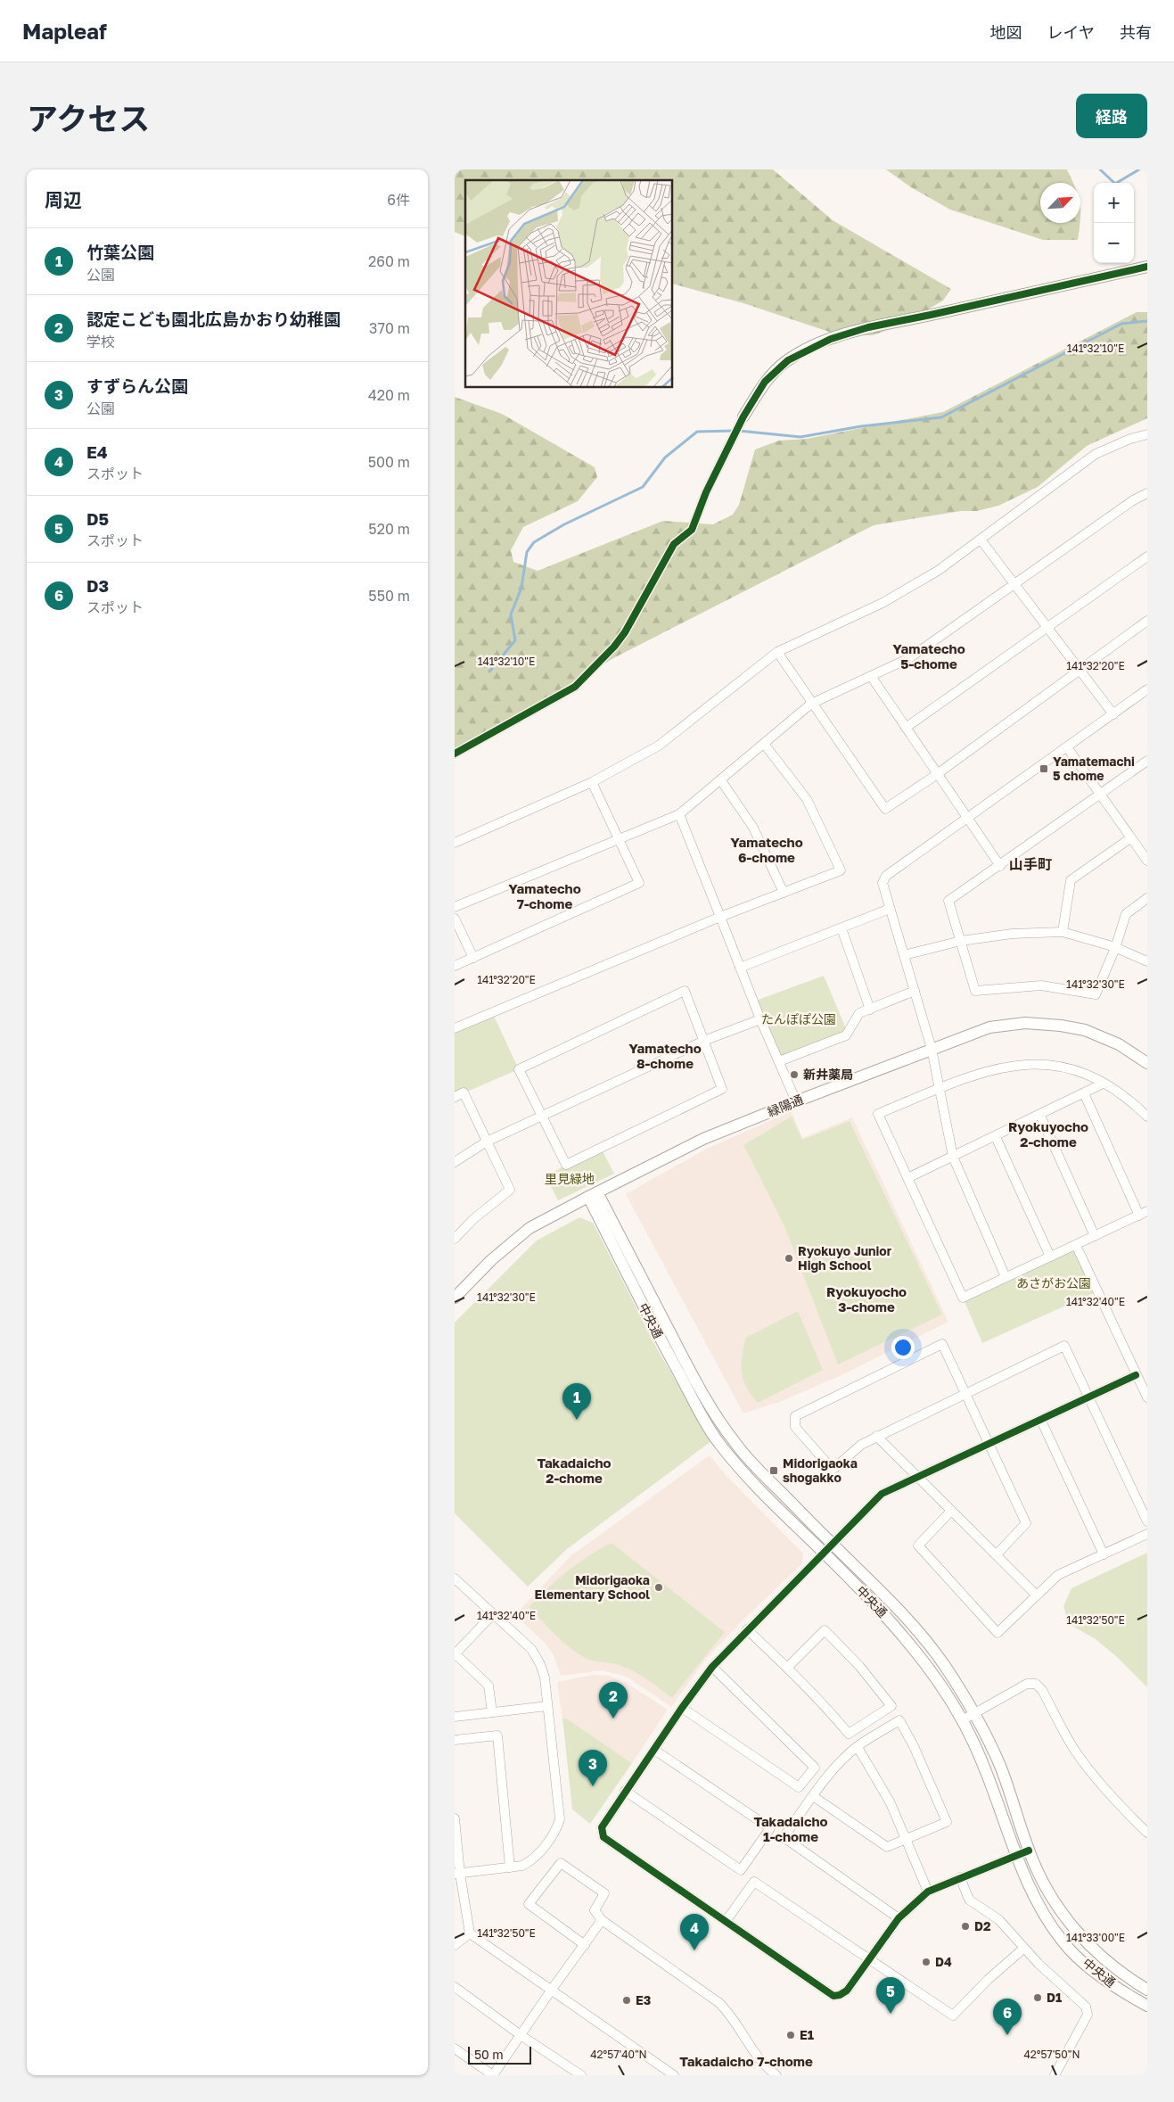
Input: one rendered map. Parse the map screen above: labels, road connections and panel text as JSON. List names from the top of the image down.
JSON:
{
  "streets": {
    "street": ["緑陽通", "中央通"]
  },
  "crossings": [
    ["緑陽通", "中央通"]
  ],
  "districts": [
    "Yamatecho 5-chome",
    "Yamatecho 6-chome",
    "山手町",
    "Yamatecho 7-chome",
    "Yamatecho 8-chome",
    "Ryokuyocho 2-chome",
    "Ryokuyocho 3-chome",
    "Takadaicho 2-chome",
    "Takadaicho 1-chome",
    "Takadaicho 7-chome"
  ],
  "parks": ["たんぽぽ公園", "里見緑地", "あさがお公園"],
  "places": {
    "transit": ["Yamatemachi 5 chome", "Midorigaoka shogakko"],
    "other": [
      "新井薬局",
      "Ryokuyo Junior High School",
      "Midorigaoka Elementary School",
      "D2",
      "D4",
      "D1",
      "E3",
      "E1"
    ]
  },
  "scale_bar": "50 m",
  "north": "top right",
  "page": {
    "header": "Mapleaf",
    "nav": ["地図", "レイヤ", "共有"],
    "title": "アクセス",
    "buttons": "経路",
    "heading": ["周辺", "6件"],
    "map_buttons": ["+", "−"],
    "list": [
      {
        "mark": "1",
        "name": "竹葉公園",
        "note": "公園",
        "value": "260 m"
      },
      {
        "mark": "2",
        "name": "認定こども園北広島かおり幼稚園",
        "note": "学校",
        "value": "370 m"
      },
      {
        "mark": "3",
        "name": "すずらん公園",
        "note": "公園",
        "value": "420 m"
      },
      {
        "mark": "4",
        "name": "E4",
        "note": "スポット",
        "value": "500 m"
      },
      {
        "mark": "5",
        "name": "D5",
        "note": "スポット",
        "value": "520 m"
      },
      {
        "mark": "6",
        "name": "D3",
        "note": "スポット",
        "value": "550 m"
      }
    ],
    "pins": [
      "1",
      "2",
      "3",
      "4",
      "5",
      "6"
    ],
    "scale": "50 m"
  },
  "coordinates": [
    "141°32'10\"E",
    "141°32'20\"E",
    "141°32'30\"E",
    "141°32'40\"E",
    "141°32'50\"E",
    "141°33'00\"E",
    "42°57'40\"N",
    "42°57'50\"N"
  ]
}
